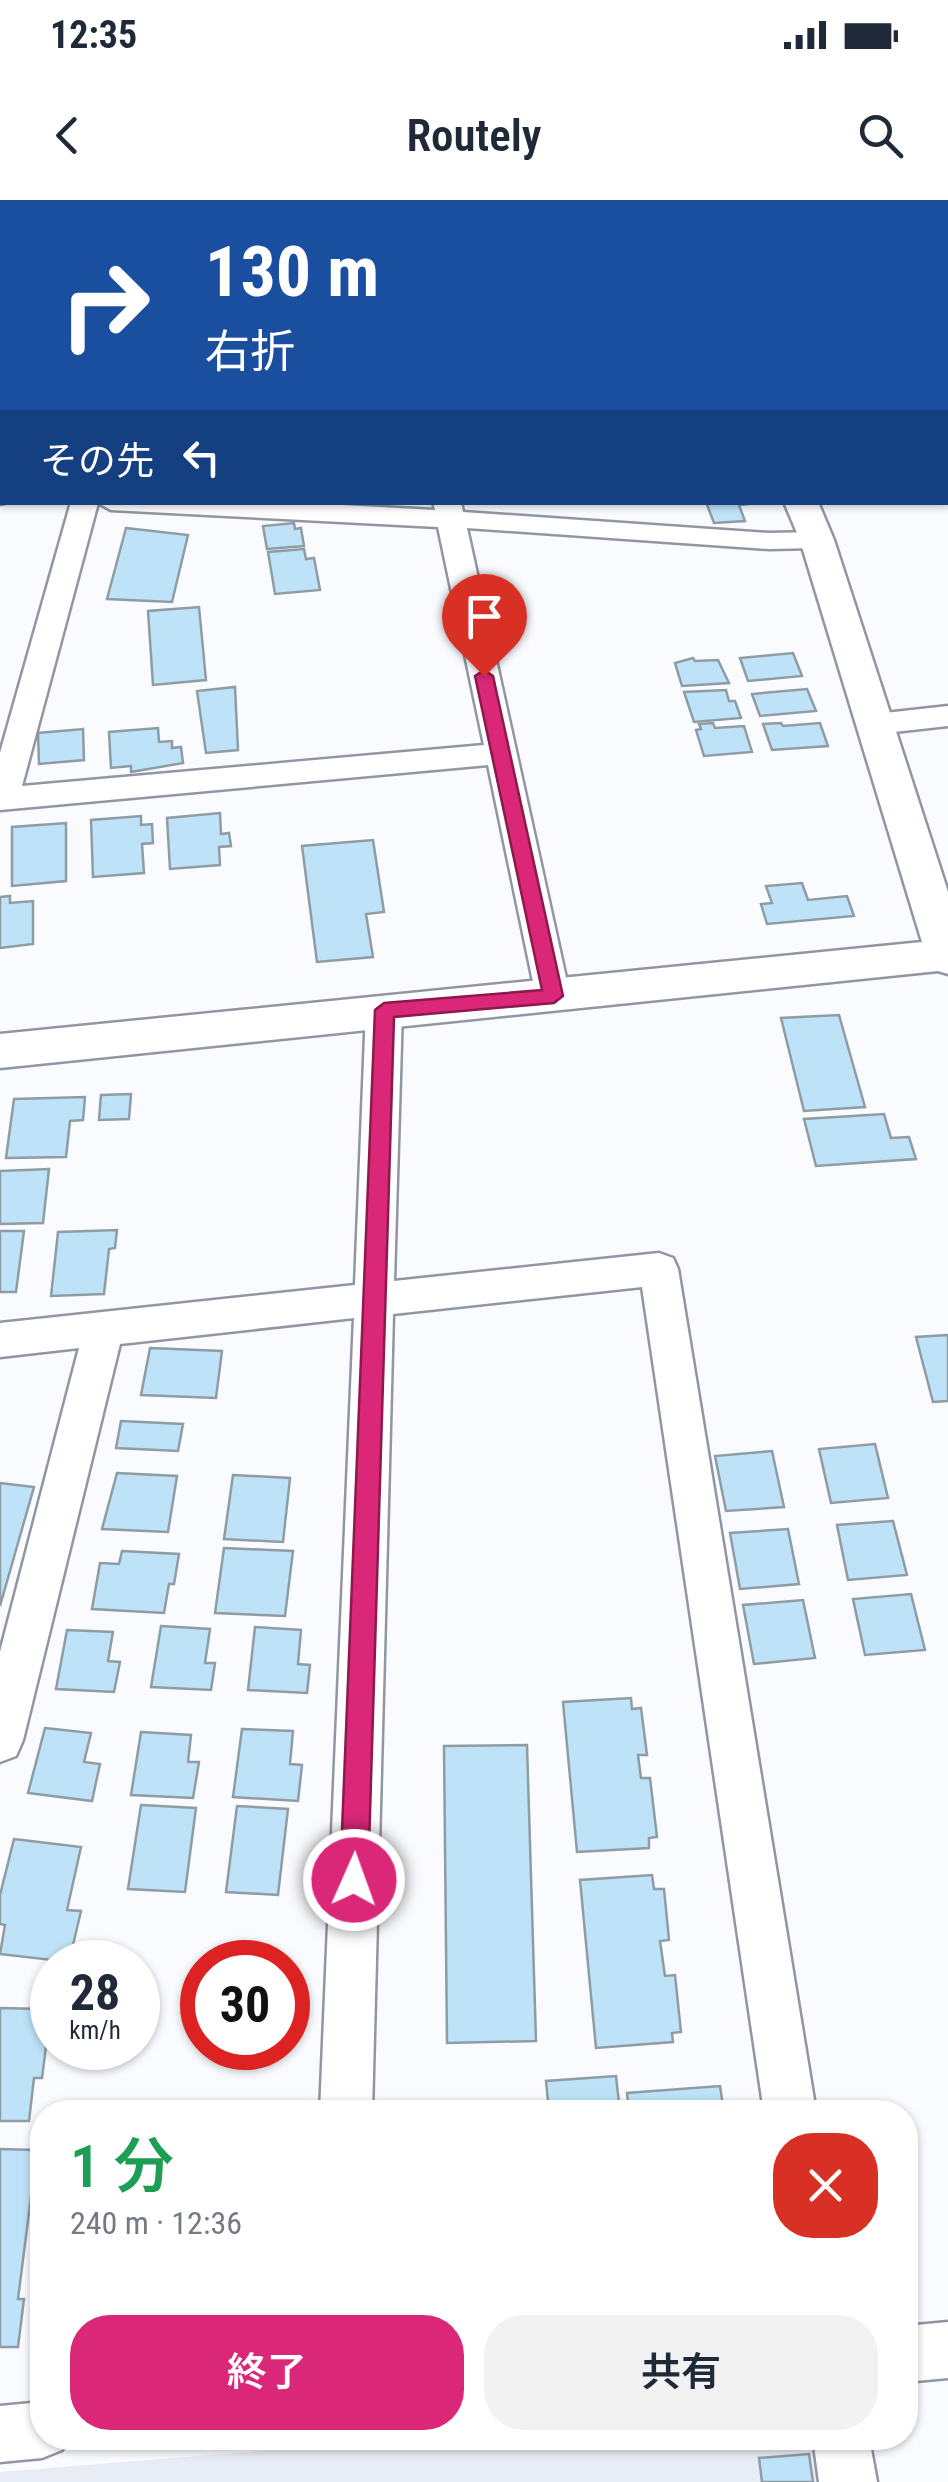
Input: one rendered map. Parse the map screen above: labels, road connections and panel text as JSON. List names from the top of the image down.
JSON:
{
  "page": {
    "status": "12:35",
    "header": "Routely",
    "turn": ["130 m", "右折"],
    "then": "その先",
    "speed": "28 km/h",
    "limit": "30",
    "heading": ["1 分", "240 m · 12:36"],
    "buttons": ["終了", "共有"]
  }
}
